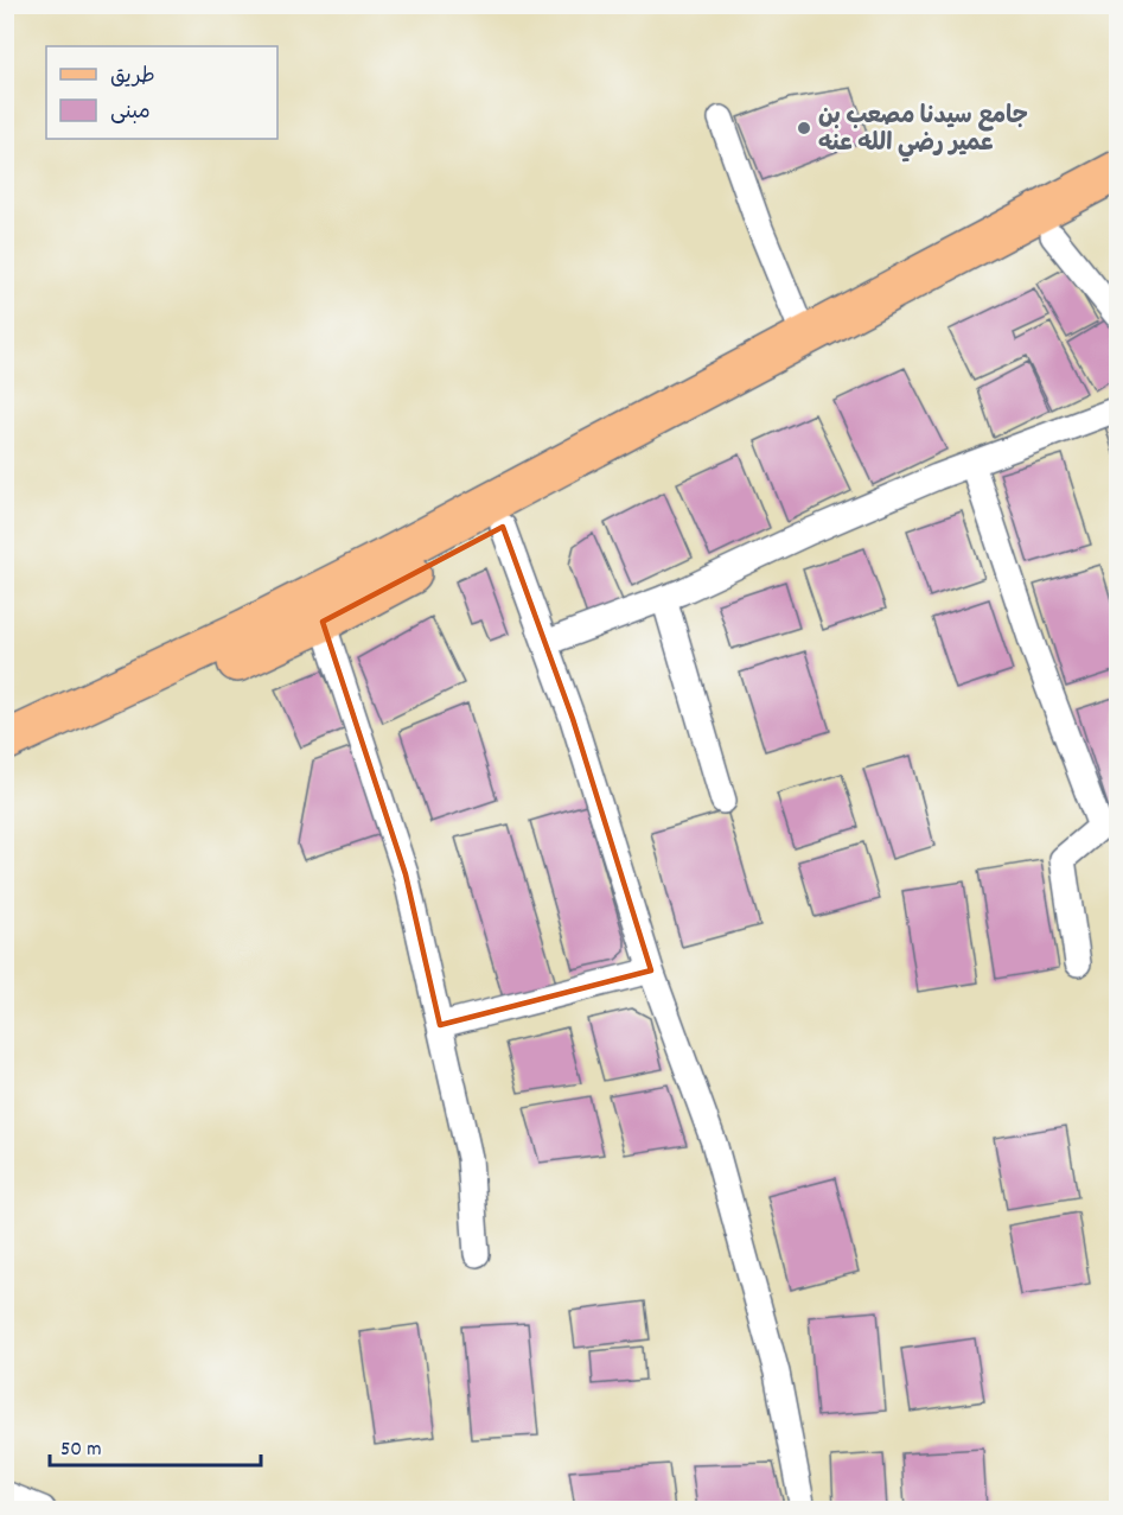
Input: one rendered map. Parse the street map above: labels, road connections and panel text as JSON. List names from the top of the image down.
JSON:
{
  "places": ["جامع سيدنا مصعب بن عمير رضي الله عنه"],
  "legend": ["طريق", "مبنى"],
  "scale_bar": "50 m"
}
